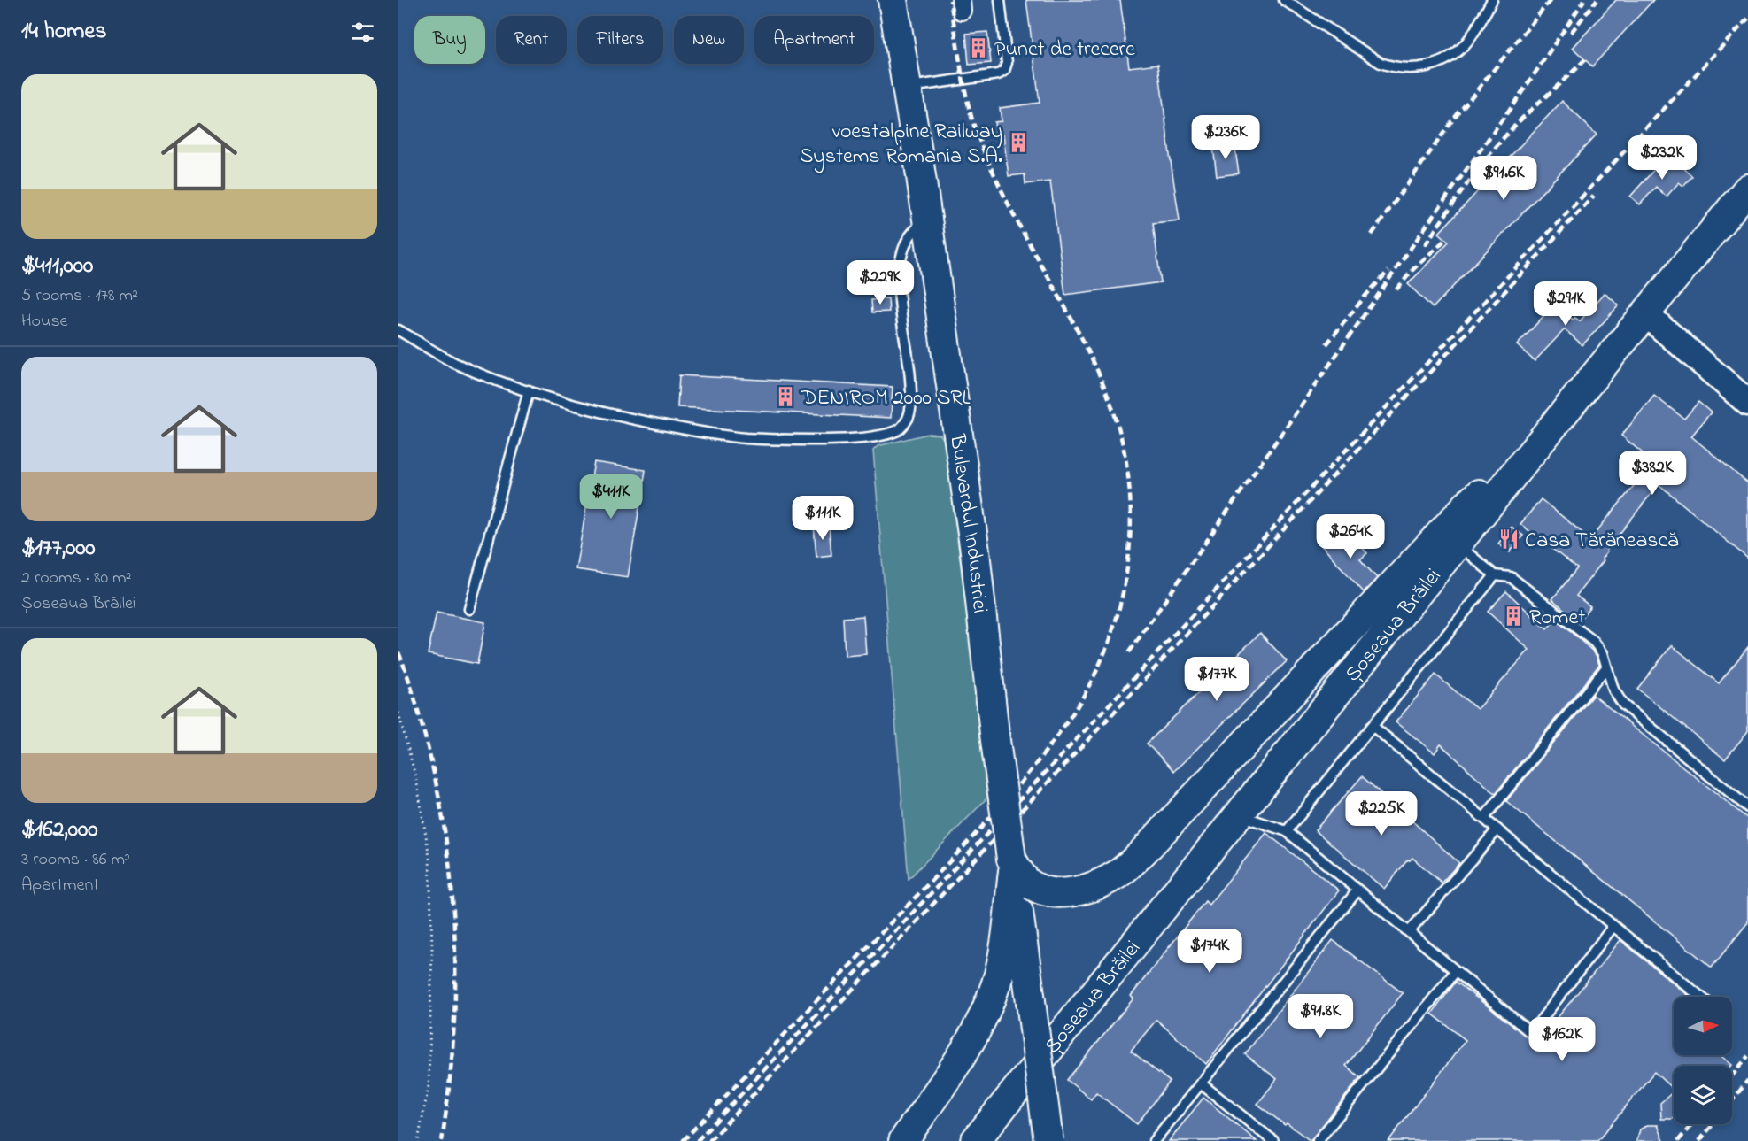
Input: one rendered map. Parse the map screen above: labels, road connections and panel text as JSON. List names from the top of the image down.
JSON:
{
  "streets": {
    "main road": ["Bulevardul Industriei", "Șoseaua Brăilei"]
  },
  "crossings": [
    ["Bulevardul Industriei", "Șoseaua Brăilei"]
  ],
  "places": {
    "building": [
      "Punct de trecere",
      "voestalpine Railway Systems Romania S.A.",
      "DENIROM 2000 SRL",
      "Romet"
    ],
    "restaurant": ["Casa Tărănească"]
  },
  "north": "right",
  "page": {
    "heading": "14 homes",
    "chip": [
      "Buy",
      "Rent",
      "Filters",
      "New",
      "Apartment"
    ],
    "list": [
      {
        "name": "$411,000",
        "note": "5 rooms · 178 m² · House"
      },
      {
        "name": "$177,000",
        "note": "2 rooms · 80 m² · Șoseaua Brăilei"
      },
      {
        "name": "$162,000",
        "note": "3 rooms · 86 m² · Apartment"
      }
    ],
    "price": [
      "$236K",
      "$232K",
      "$91.6K",
      "$229K",
      "$291K",
      "$382K",
      "$411K",
      "$111K",
      "$264K",
      "$177K",
      "$225K",
      "$174K",
      "$91.8K",
      "$162K"
    ]
  }
}
